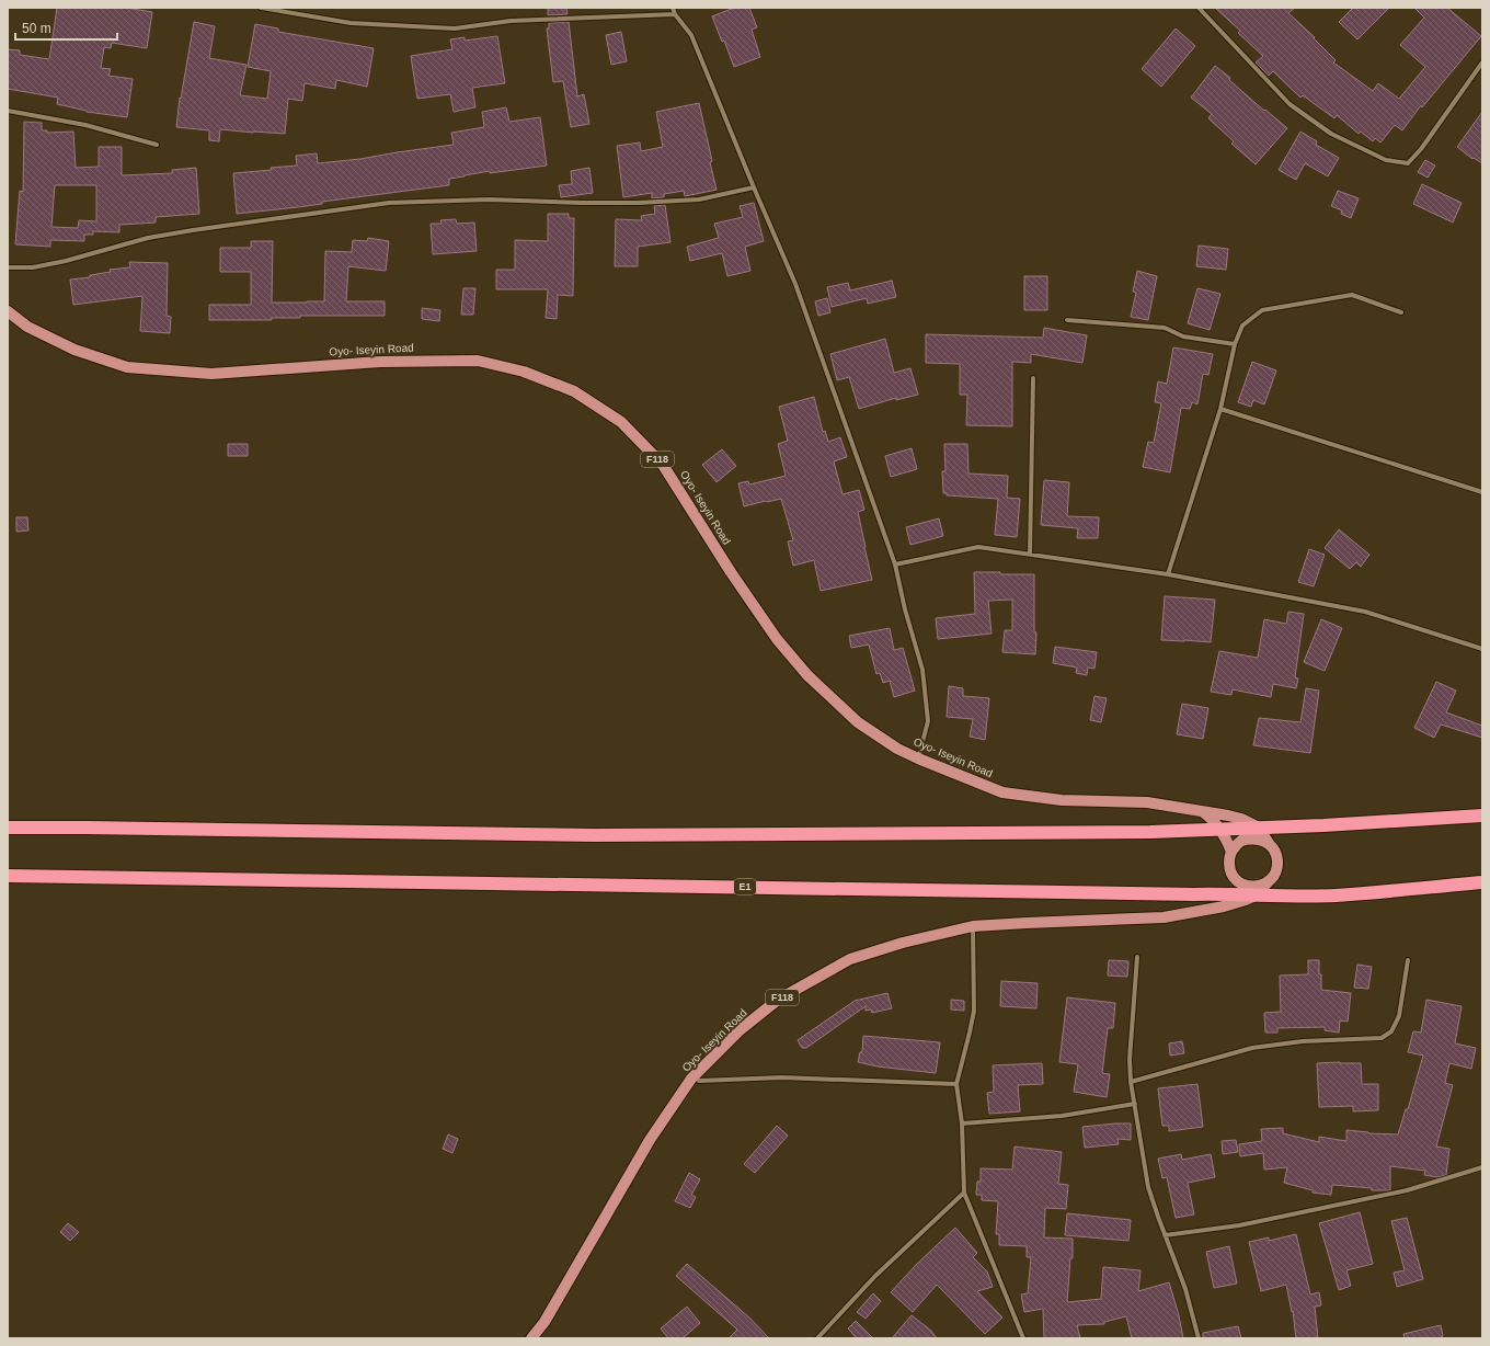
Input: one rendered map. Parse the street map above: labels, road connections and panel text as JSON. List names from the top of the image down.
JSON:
{
  "streets": {
    "highway": ["E1"],
    "main road": ["Oyo- Iseyin Road", "F118"]
  },
  "crossings": [
    ["Oyo- Iseyin Road", "E1"]
  ],
  "scale_bar": "50 m"
}
